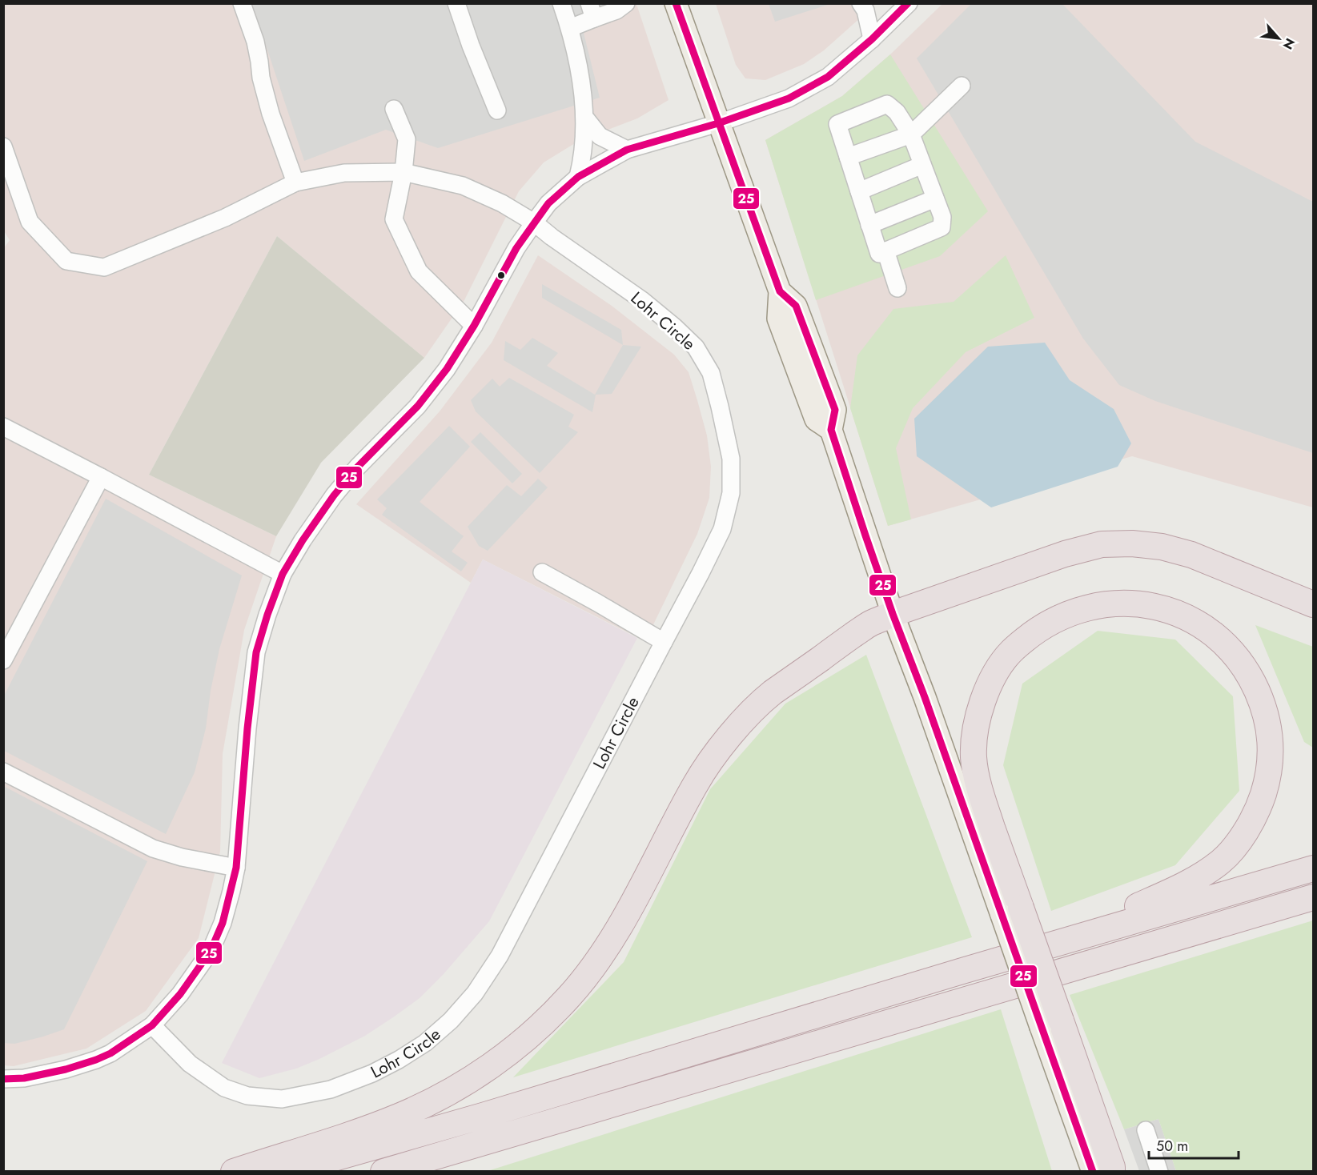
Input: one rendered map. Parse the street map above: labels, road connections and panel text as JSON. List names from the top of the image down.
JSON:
{
  "streets": {
    "street": ["Lohr Circle"]
  },
  "lines": ["transit line 25"],
  "scale_bar": "50 m",
  "north": "bottom right"
}
